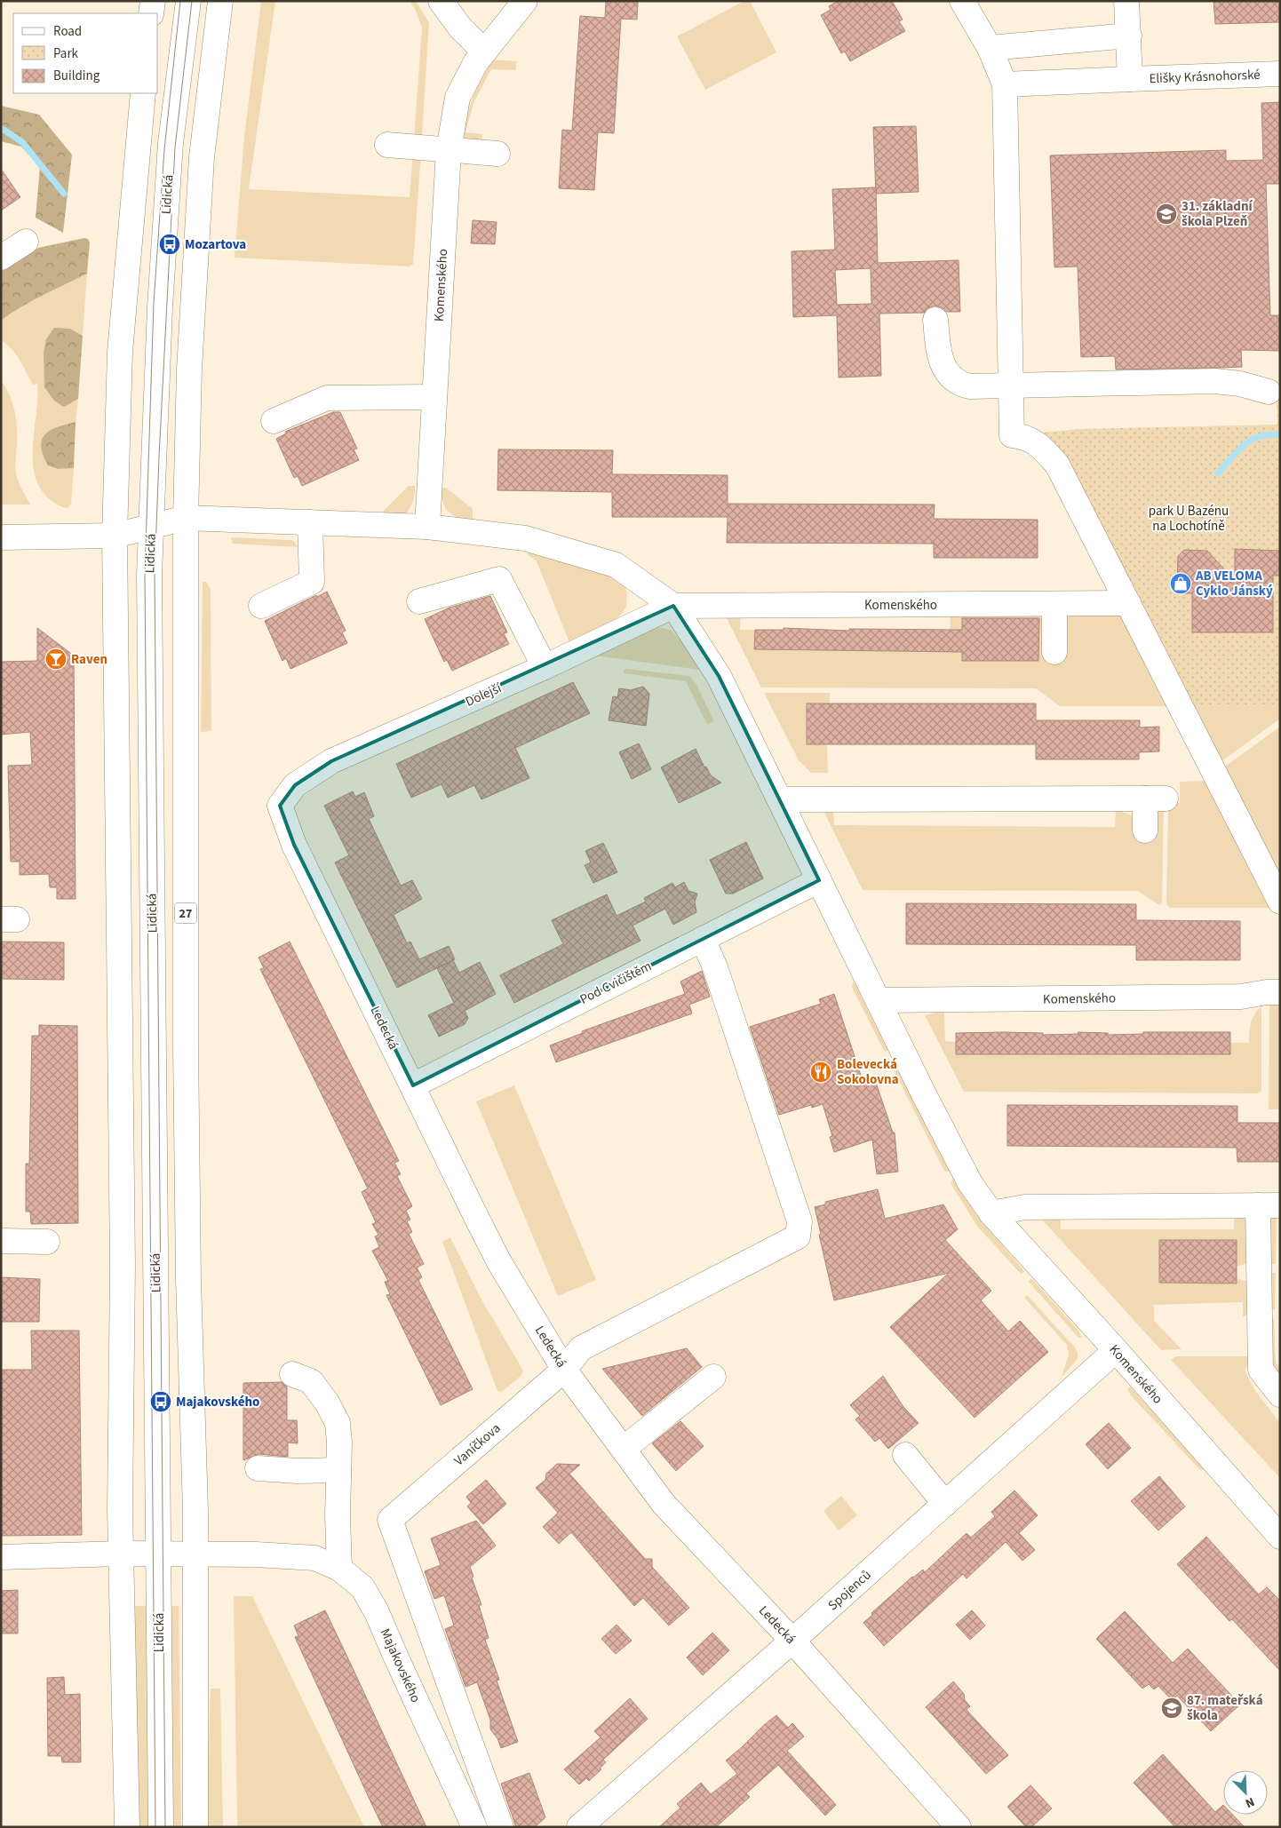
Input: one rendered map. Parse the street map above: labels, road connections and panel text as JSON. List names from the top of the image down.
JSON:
{
  "streets": {
    "street": [
      "Elišky Krásnohorské",
      "Lidická",
      "Komenského",
      "Dolejší",
      "27",
      "Pod Cvičištěm",
      "Ledecká",
      "Vaníčkova",
      "Spojenců",
      "Majakovského"
    ]
  },
  "crossings": [
    ["Lidická", "Majakovského"],
    ["Komenského", "Dolejší"],
    ["Komenského", "27"],
    ["Komenského", "Pod Cvičištěm"],
    ["Komenského", "Spojenců"],
    ["Dolejší", "Ledecká"],
    ["27", "Majakovského"],
    ["Pod Cvičištěm", "Ledecká"],
    ["Pod Cvičištěm", "Vaníčkova"],
    ["Ledecká", "Vaníčkova"],
    ["Ledecká", "Spojenců"]
  ],
  "parks": ["park U Bazénu na Lochotíně"],
  "places": {
    "school or university": ["31. základní škola Plzeň", "87. mateřská škola"],
    "bus stop": ["Mozartova", "Majakovského"],
    "shop": ["AB VELOMA Cyklo Jánský"],
    "bar": ["Raven"],
    "restaurant": ["Bolevecká Sokolovna"]
  },
  "legend": ["Road", "Park", "Building"],
  "north": "bottom right"
}
